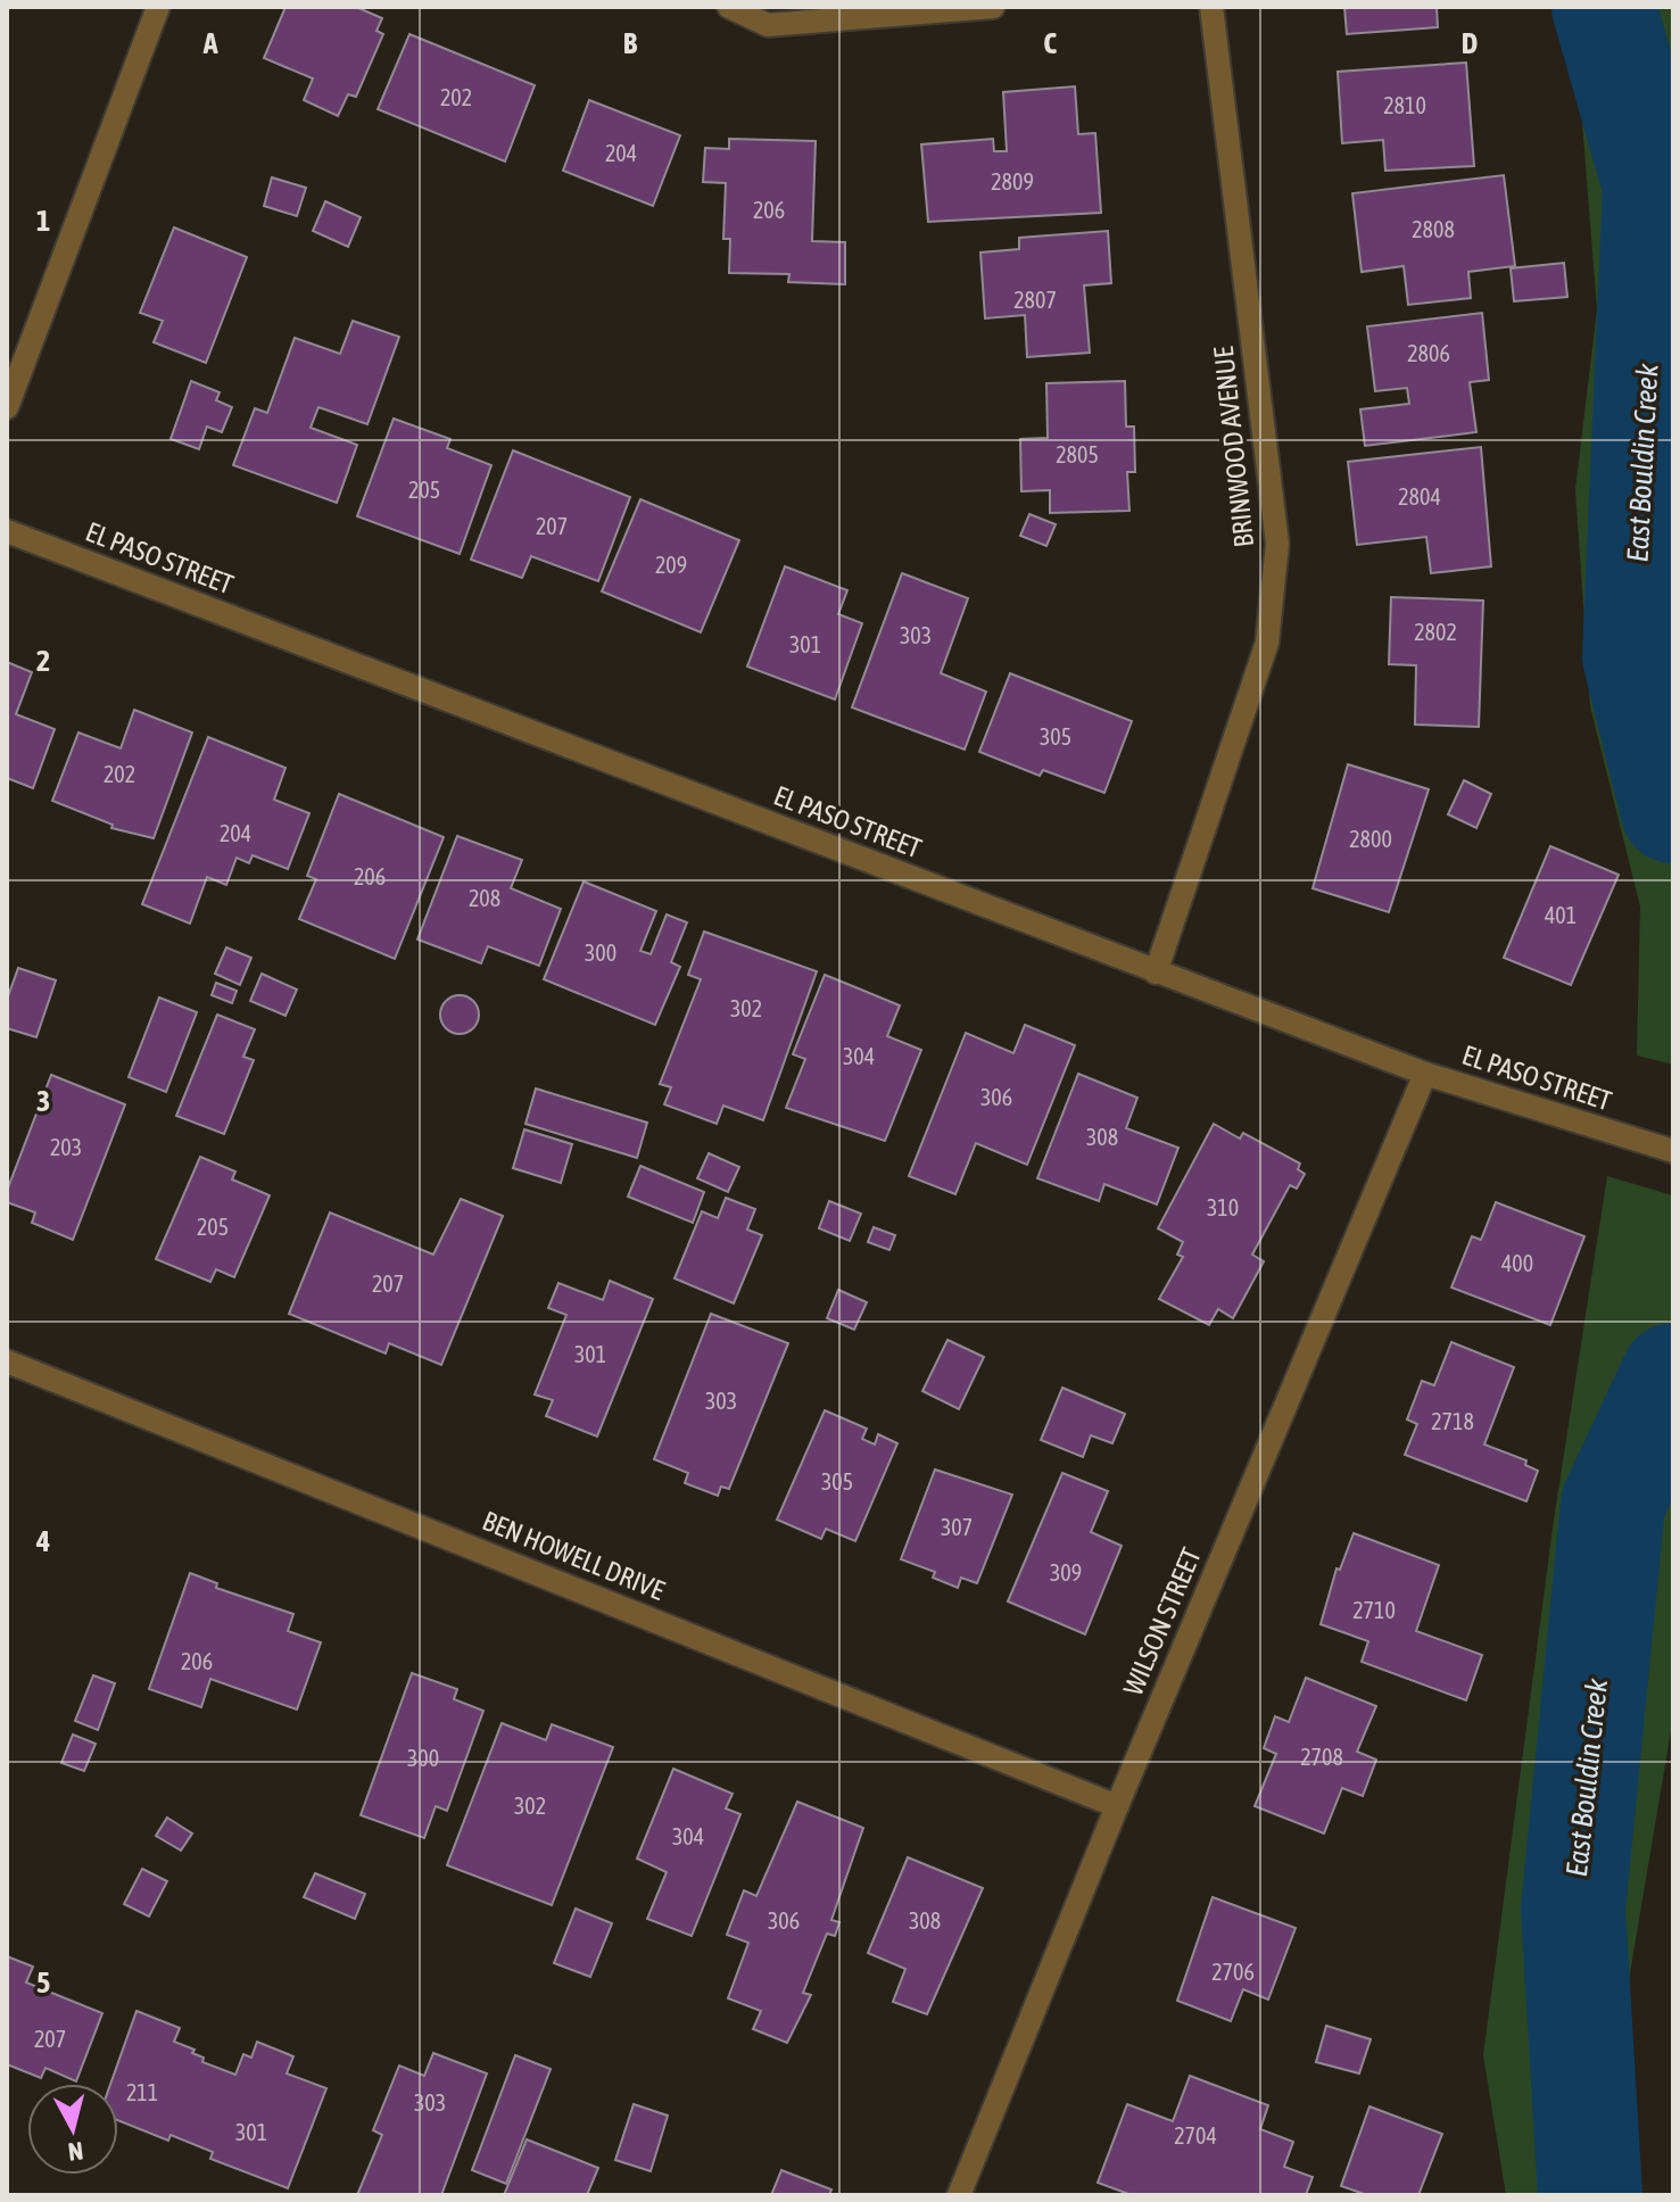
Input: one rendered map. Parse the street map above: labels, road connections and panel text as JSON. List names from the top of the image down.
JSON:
{
  "streets": {
    "street": [
      "BRINWOOD AVENUE",
      "EL PASO STREET",
      "BEN HOWELL DRIVE",
      "WILSON STREET"
    ]
  },
  "crossings": [
    ["BRINWOOD AVENUE", "EL PASO STREET"],
    ["EL PASO STREET", "WILSON STREET"],
    ["BEN HOWELL DRIVE", "WILSON STREET"]
  ],
  "water": ["East Bouldin Creek"],
  "house_numbers": [
    "202",
    "2810",
    "204",
    "2809",
    "206",
    "2808",
    "2807",
    "2806",
    "2805",
    "205",
    "2804",
    "207",
    "209",
    "2802",
    "303",
    "301",
    "305",
    "202",
    "204",
    "2800",
    "206",
    "208",
    "401",
    "300",
    "302",
    "304",
    "306",
    "308",
    "203",
    "310",
    "205",
    "400",
    "207",
    "301",
    "303",
    "2718",
    "305",
    "307",
    "309",
    "2710",
    "206",
    "2708",
    "300",
    "302",
    "304",
    "306",
    "308",
    "2706",
    "207",
    "211",
    "303",
    "301",
    "2704"
  ],
  "north": "bottom",
  "grid": {
    "columns": [
      "A",
      "B",
      "C",
      "D"
    ],
    "rows": [
      "1",
      "2",
      "3",
      "4",
      "5"
    ]
  }
}
